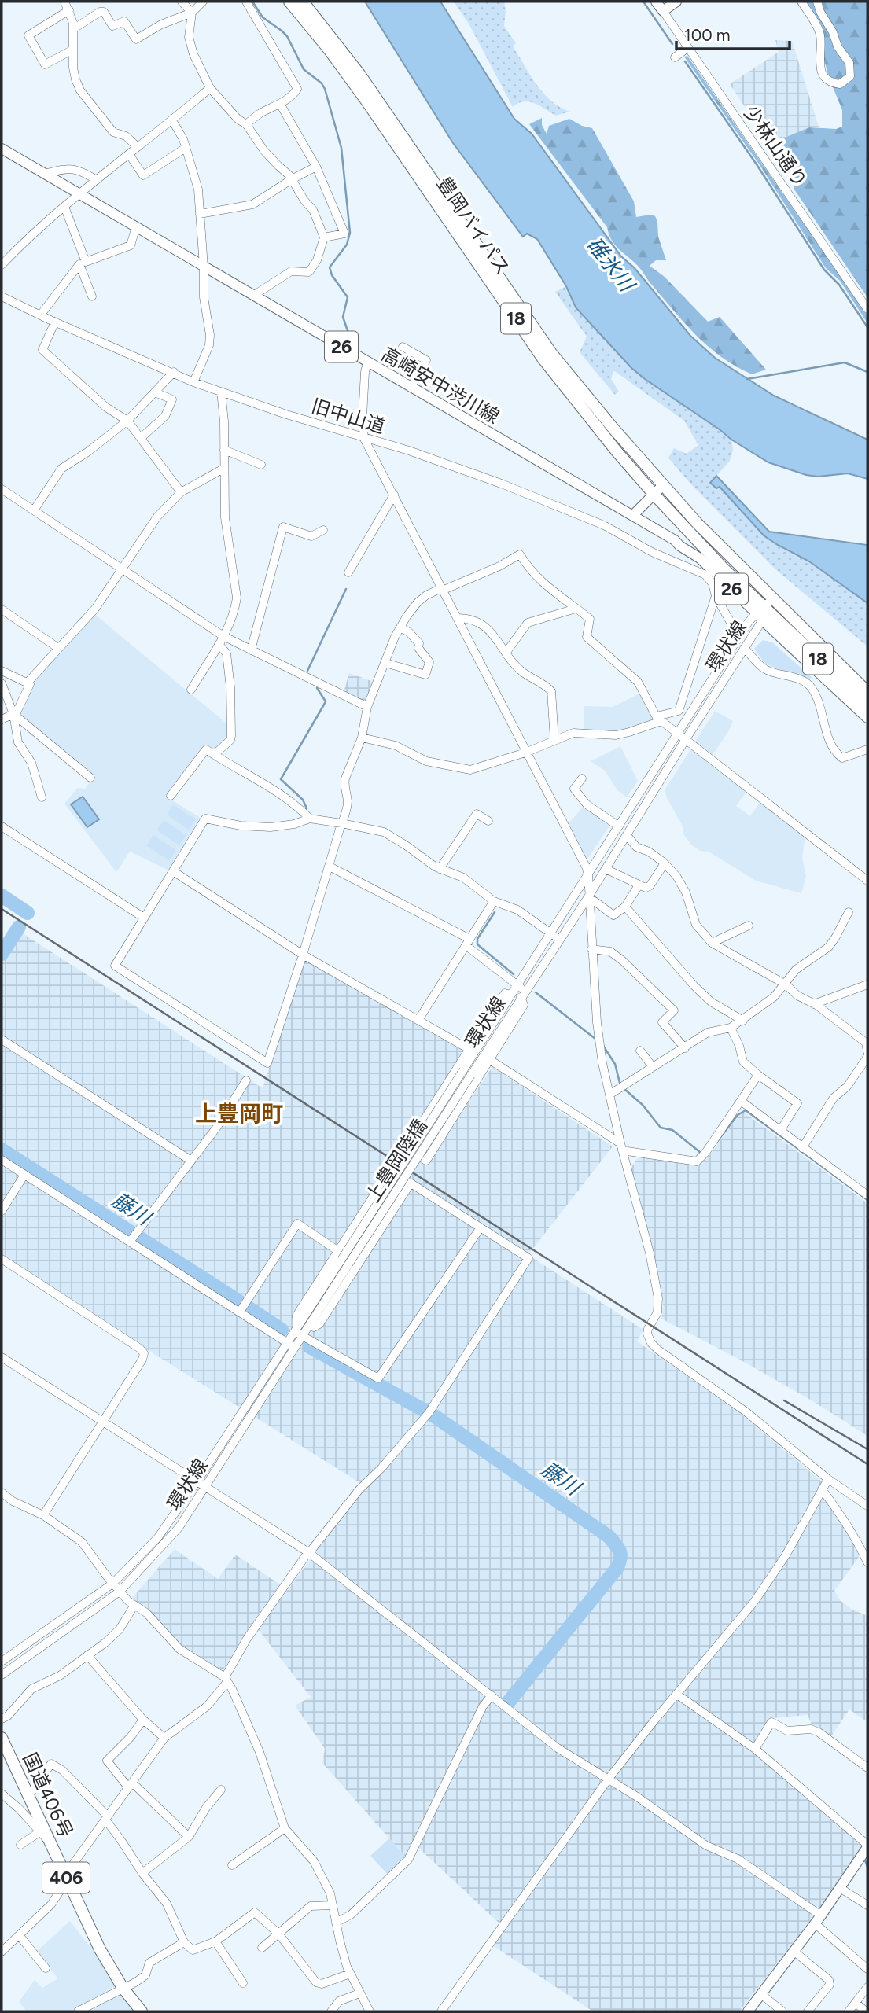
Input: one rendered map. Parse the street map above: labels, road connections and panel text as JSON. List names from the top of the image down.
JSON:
{
  "streets": {
    "highway": [
      "豊岡バイパス",
      "18",
      "国道406号",
      "406"
    ],
    "main road": ["少林山通り", "26", "高崎安中渋川線"],
    "street": ["旧中山道", "環状線", "上豊岡陸橋"]
  },
  "crossings": [
    ["豊岡バイパス", "18"],
    ["豊岡バイパス", "高崎安中渋川線"],
    ["豊岡バイパス", "環状線"],
    ["18", "高崎安中渋川線"],
    ["18", "環状線"],
    ["高崎安中渋川線", "環状線"],
    ["旧中山道", "環状線"],
    ["環状線", "上豊岡陸橋"]
  ],
  "districts": ["上豊岡町"],
  "water": ["碓氷川", "藤川"],
  "scale_bar": "100 m"
}
